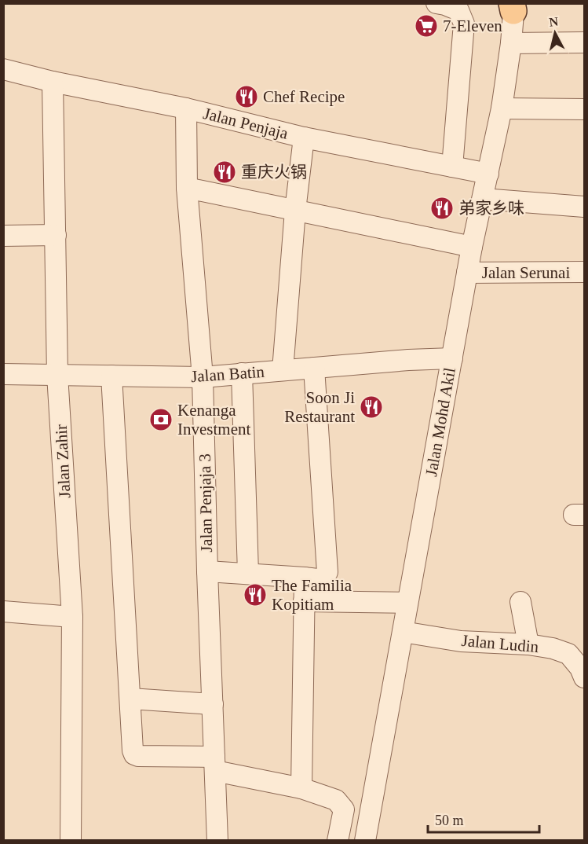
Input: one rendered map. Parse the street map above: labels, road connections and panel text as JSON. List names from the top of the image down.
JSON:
{
  "streets": {
    "street": [
      "Jalan Penjaja",
      "Jalan Serunai",
      "Jalan Batin",
      "Jalan Mohd Akil",
      "Jalan Zahir",
      "Jalan Penjaja 3",
      "Jalan Ludin"
    ]
  },
  "crossings": [
    ["Jalan Penjaja", "Jalan Mohd Akil"],
    ["Jalan Penjaja", "Jalan Zahir"],
    ["Jalan Penjaja", "Jalan Penjaja 3"],
    ["Jalan Serunai", "Jalan Mohd Akil"],
    ["Jalan Batin", "Jalan Mohd Akil"],
    ["Jalan Batin", "Jalan Zahir"],
    ["Jalan Batin", "Jalan Penjaja 3"],
    ["Jalan Mohd Akil", "Jalan Ludin"]
  ],
  "places": {
    "supermarket": ["7-Eleven"],
    "restaurant": [
      "Chef Recipe",
      "重庆火锅",
      "弟家乡味",
      "Soon Ji Restaurant",
      "The Familia Kopitiam"
    ],
    "bank": ["Kenanga Investment"]
  },
  "scale_bar": "50 m",
  "north": "top"
}
